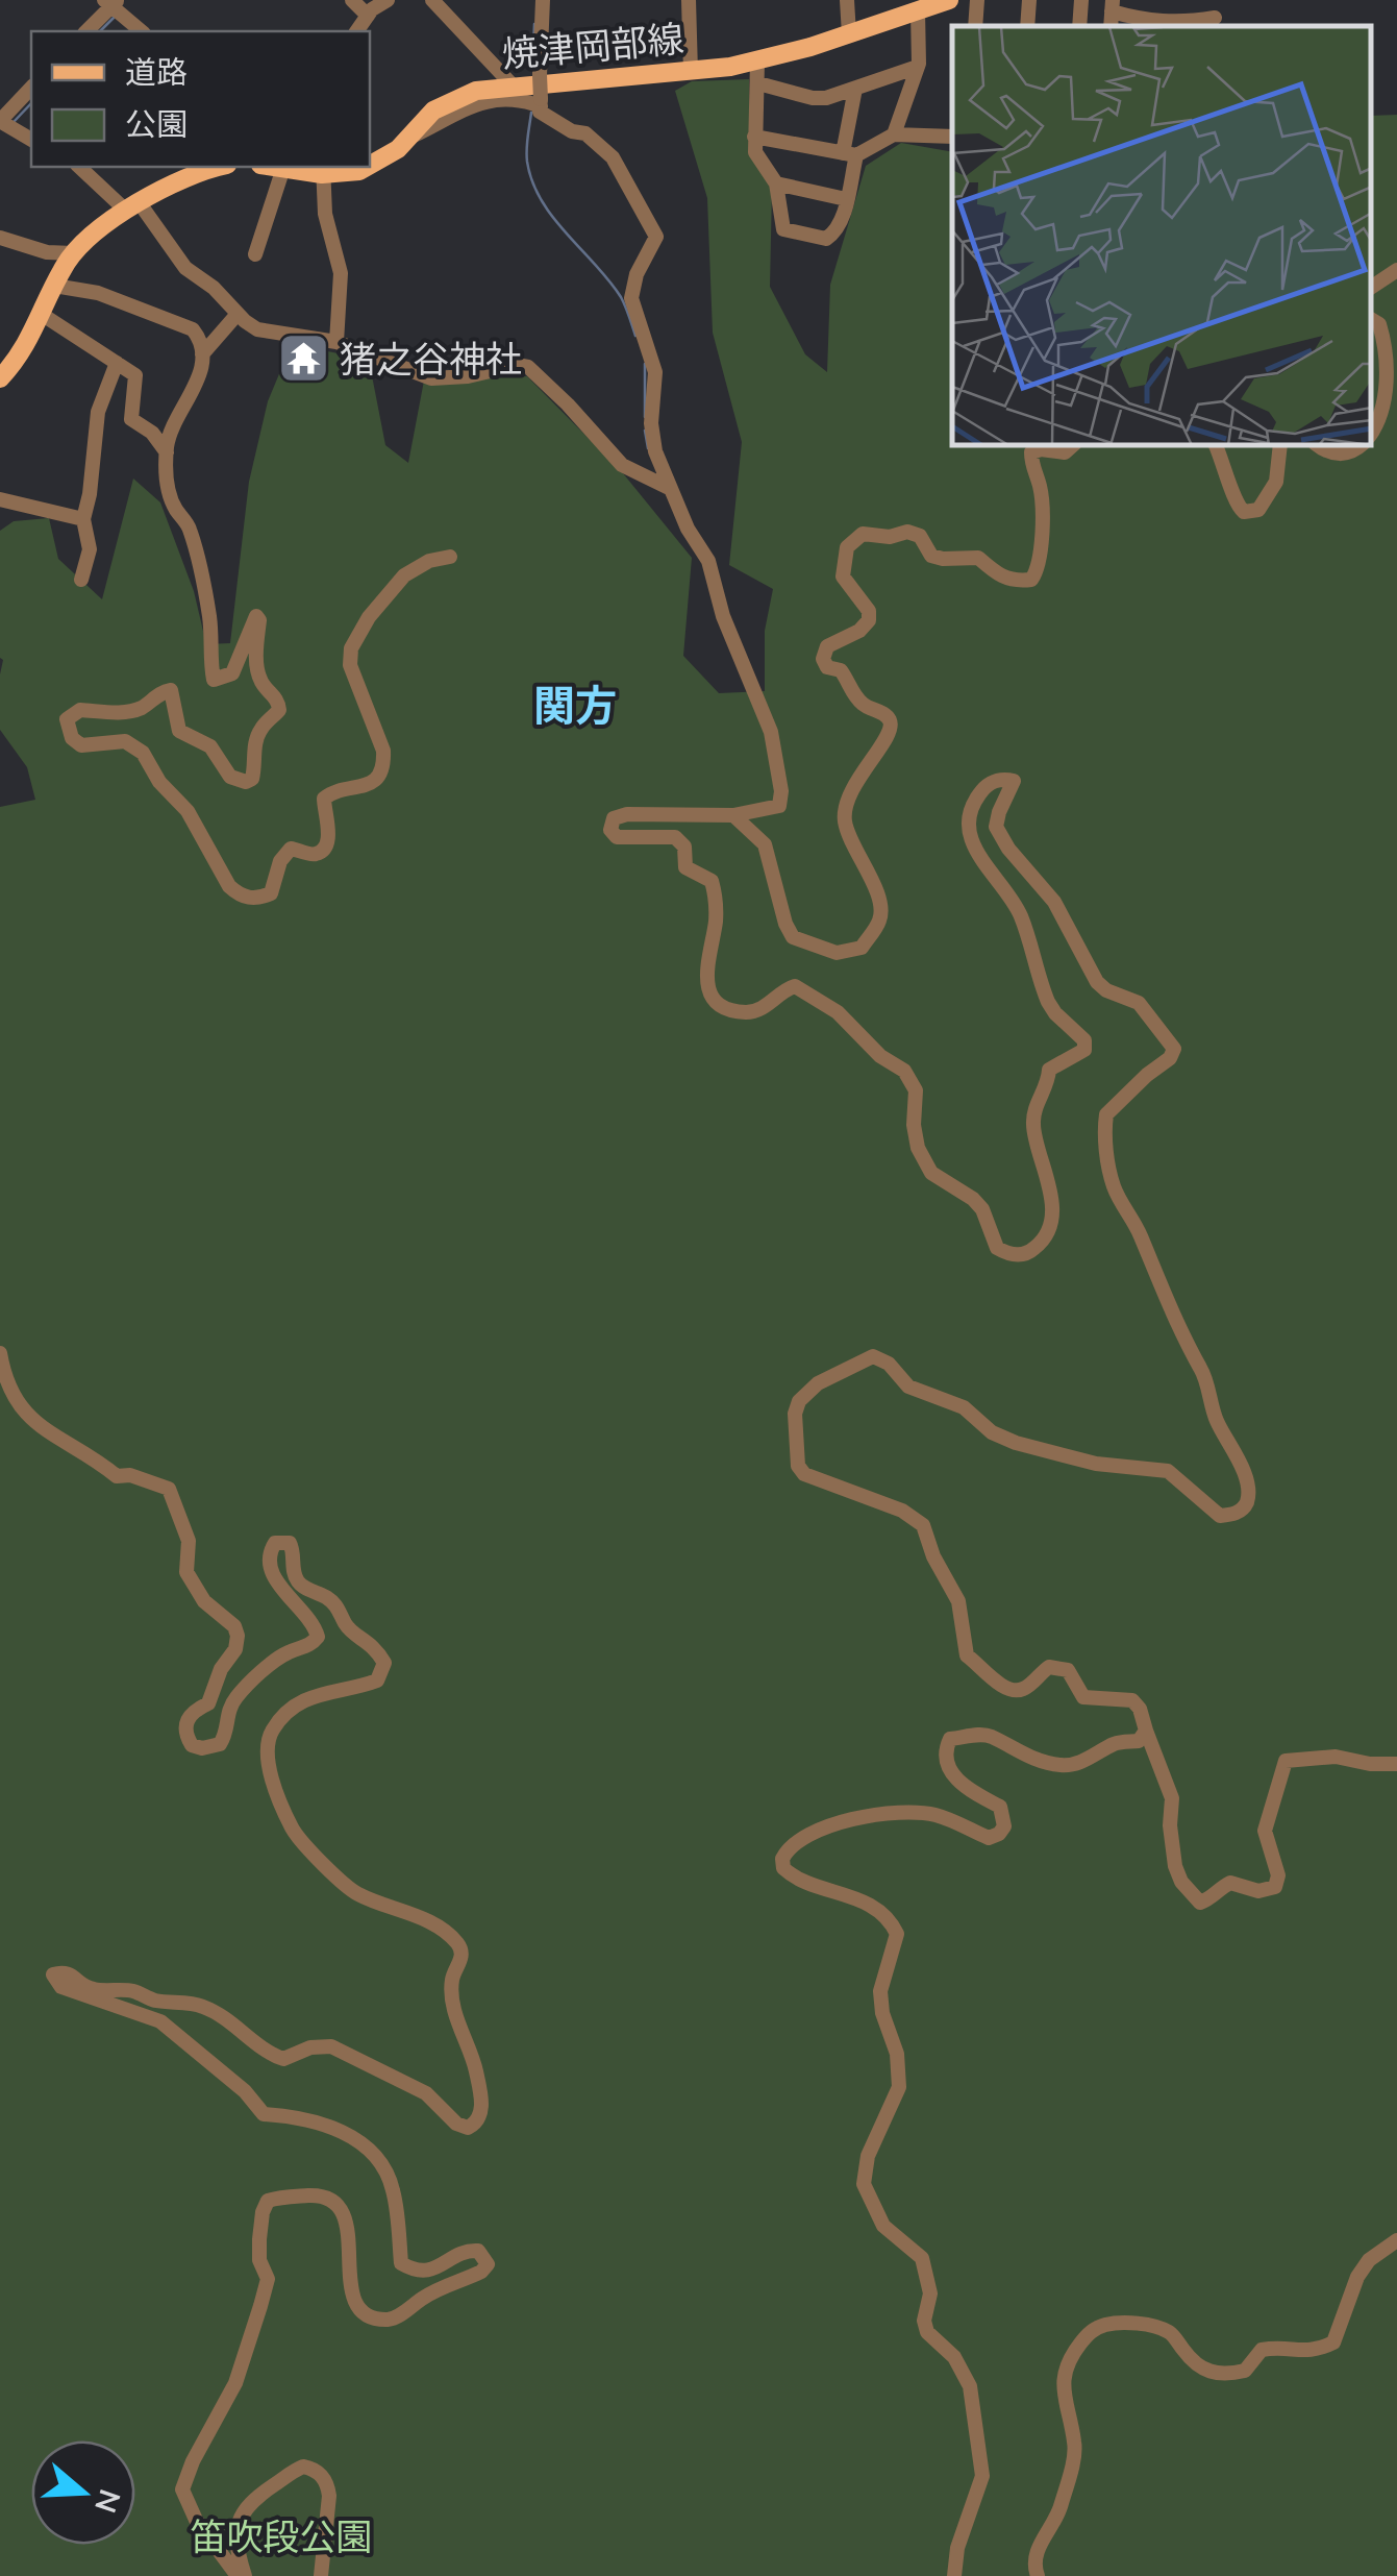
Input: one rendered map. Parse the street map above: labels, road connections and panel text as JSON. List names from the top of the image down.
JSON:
{
  "streets": {
    "main road": ["焼津岡部線"]
  },
  "districts": ["関方"],
  "parks": ["笛吹段公園"],
  "places": {
    "temple": ["猪之谷神社"]
  },
  "legend": ["道路", "公園"],
  "north": "right"
}
